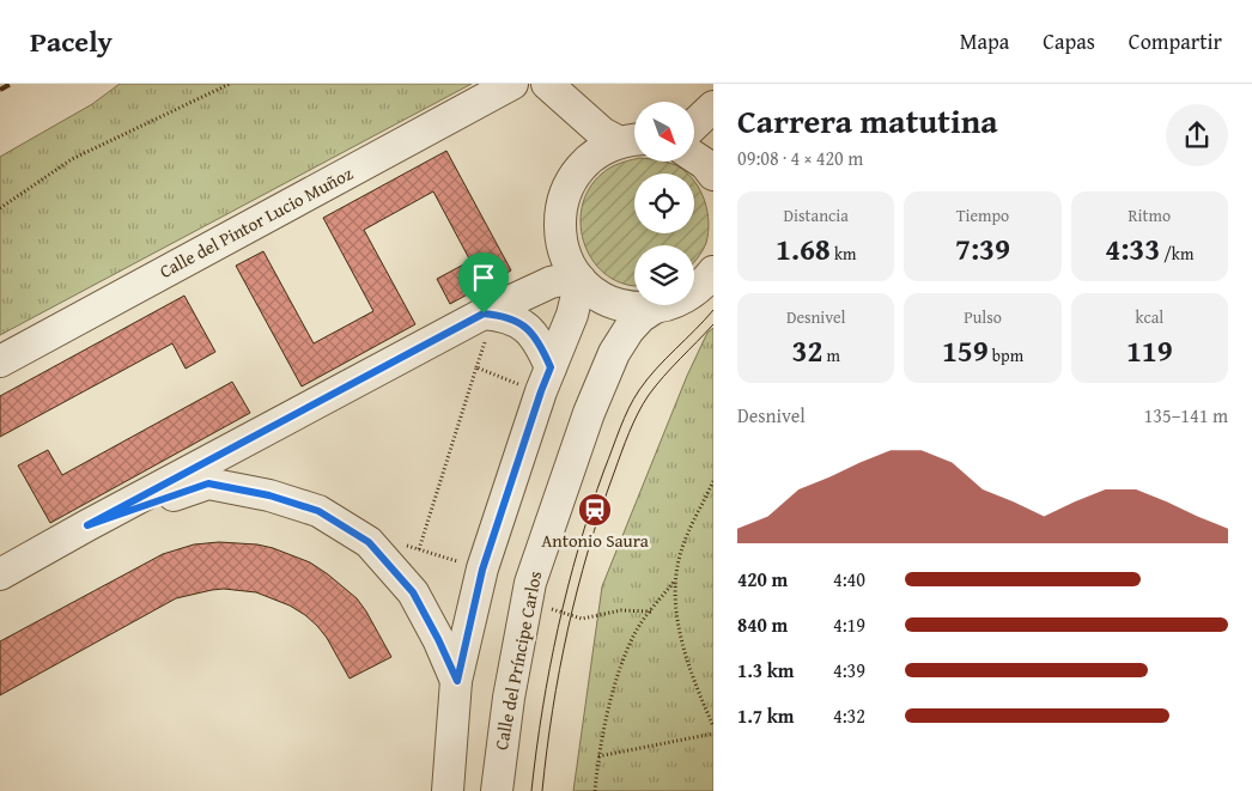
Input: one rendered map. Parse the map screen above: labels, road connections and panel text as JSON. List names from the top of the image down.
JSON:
{
  "streets": {
    "street": ["Calle del Pintor Lucio Muñoz", "Calle del Príncipe Carlos"]
  },
  "places": {
    "station": ["Antonio Saura"]
  },
  "north": "bottom right",
  "page": {
    "header": "Pacely",
    "nav": ["Mapa", "Capas", "Compartir"],
    "heading": ["Carrera matutina", "09:08 · 4 × 420 m"],
    "stats": [
      ["Distancia", "1.68 km"],
      ["Tiempo", "7:39"],
      ["Ritmo", "4:33 /km"],
      ["Desnivel", "32 m"],
      ["Pulso", "159 bpm"],
      ["kcal", "119"]
    ],
    "chart": ["Desnivel", "135–141 m"],
    "list": [
      {
        "name": "420 m",
        "note": "4:40"
      },
      {
        "name": "840 m",
        "note": "4:19"
      },
      {
        "name": "1.3 km",
        "note": "4:39"
      },
      {
        "name": "1.7 km",
        "note": "4:32"
      }
    ]
  }
}
